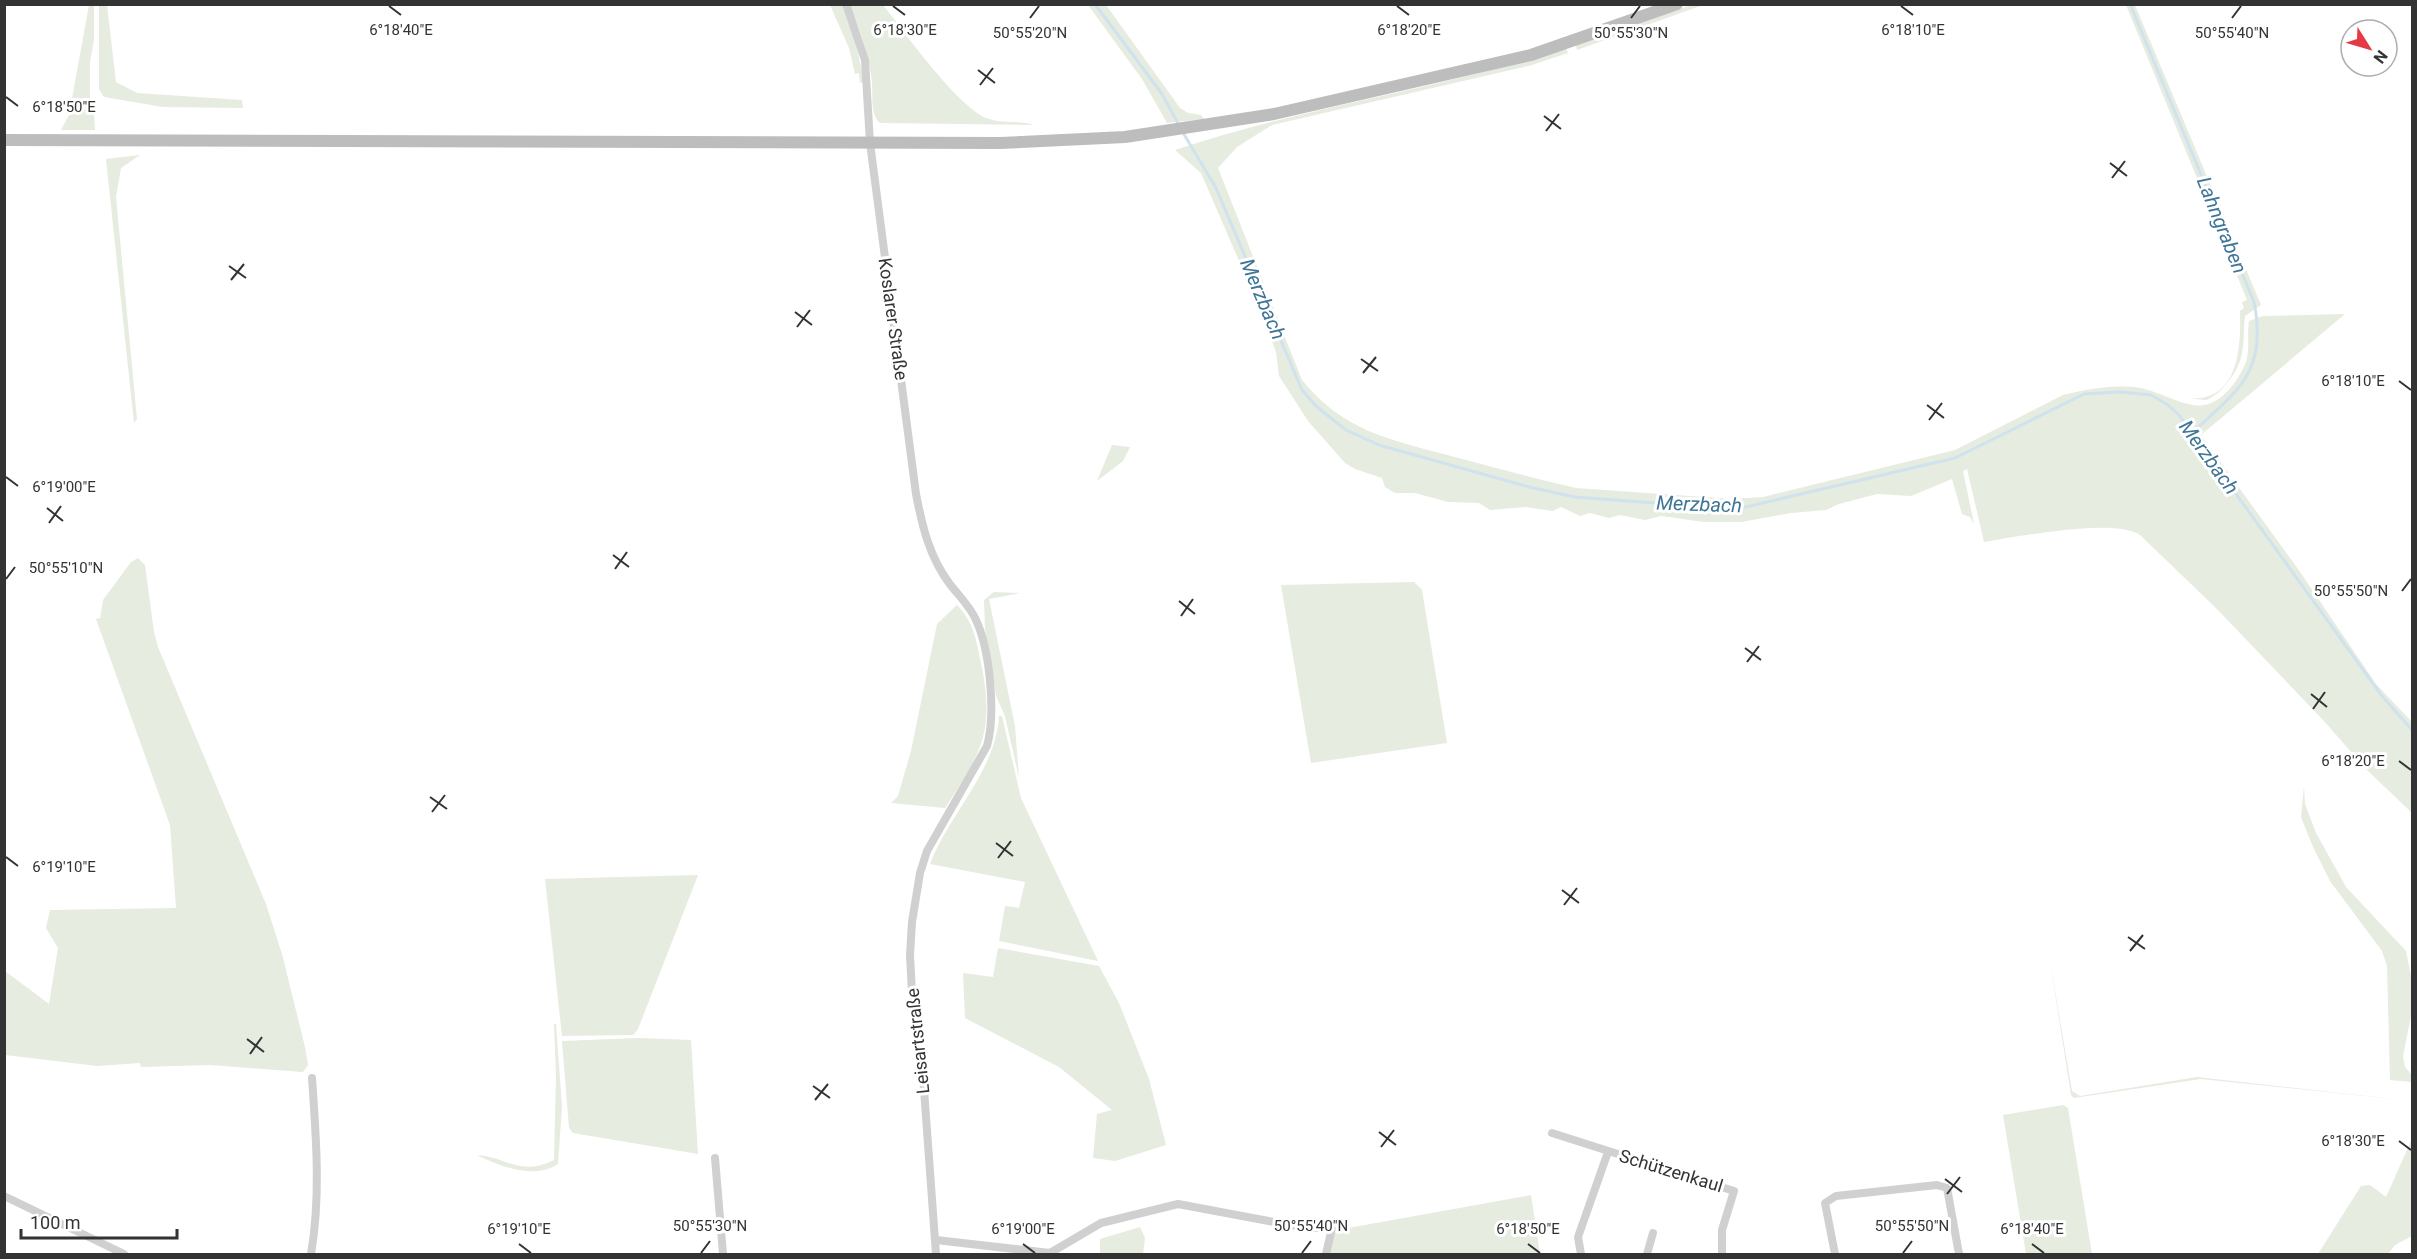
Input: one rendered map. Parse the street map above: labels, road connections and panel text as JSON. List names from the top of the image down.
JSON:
{
  "streets": {
    "street": ["Koslarer Straße", "Leisartstraße", "Schützenkaul"]
  },
  "crossings": [
    ["Koslarer Straße", "Leisartstraße"]
  ],
  "water": ["Lahngraben", "Merzbach"],
  "scale_bar": "100 m",
  "north": "bottom right",
  "coordinates": [
    "6°18'30\"E",
    "6°18'20\"E",
    "6°18'10\"E",
    "6°18'40\"E",
    "50°55'20\"N",
    "50°55'30\"N",
    "50°55'40\"N",
    "6°18'50\"E",
    "6°19'00\"E",
    "50°55'10\"N",
    "50°55'50\"N",
    "6°19'10\"E"
  ]
}
